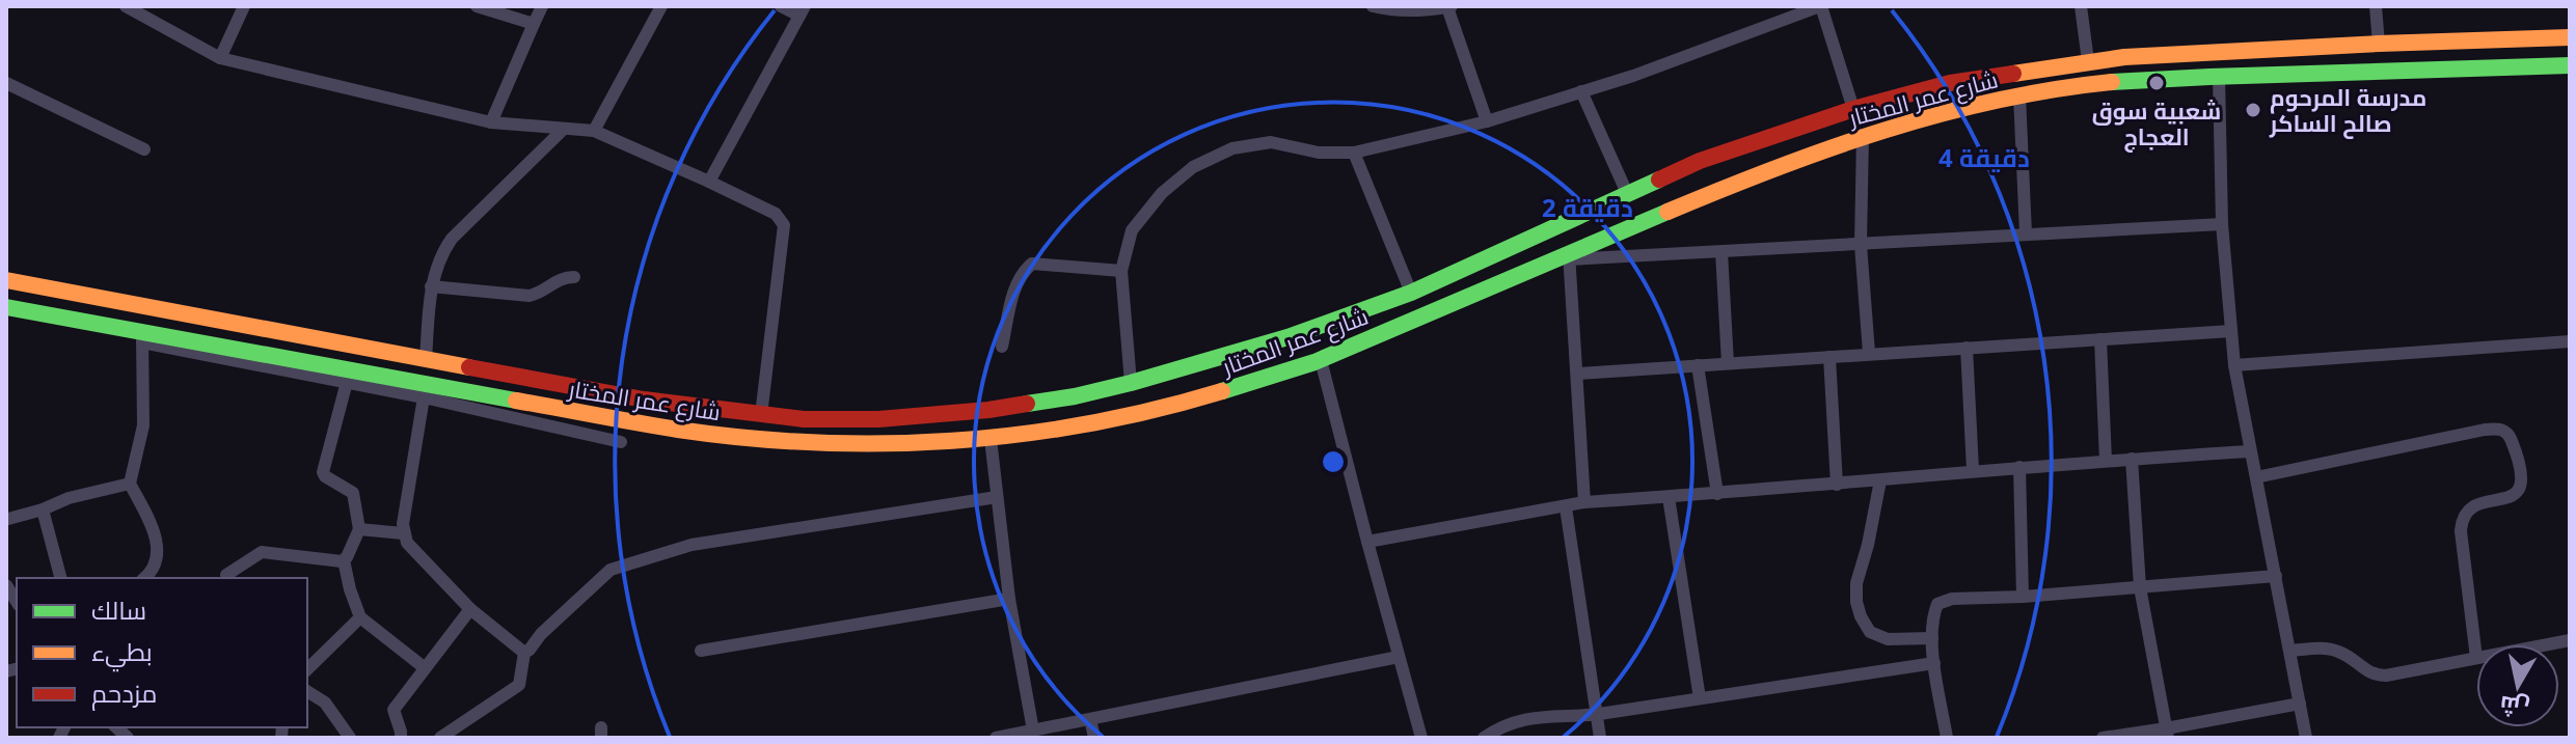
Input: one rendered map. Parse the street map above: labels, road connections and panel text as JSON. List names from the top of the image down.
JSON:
{
  "streets": {
    "street": ["شارع عمر المختار"]
  },
  "places": ["شعبية سوق العجاج", "مدرسة المرحوم صالح الساكر"],
  "legend": ["سالك", "بطيء", "مزدحم"],
  "north": "bottom",
  "rings": ["4 دقيقة", "2 دقيقة"]
}
